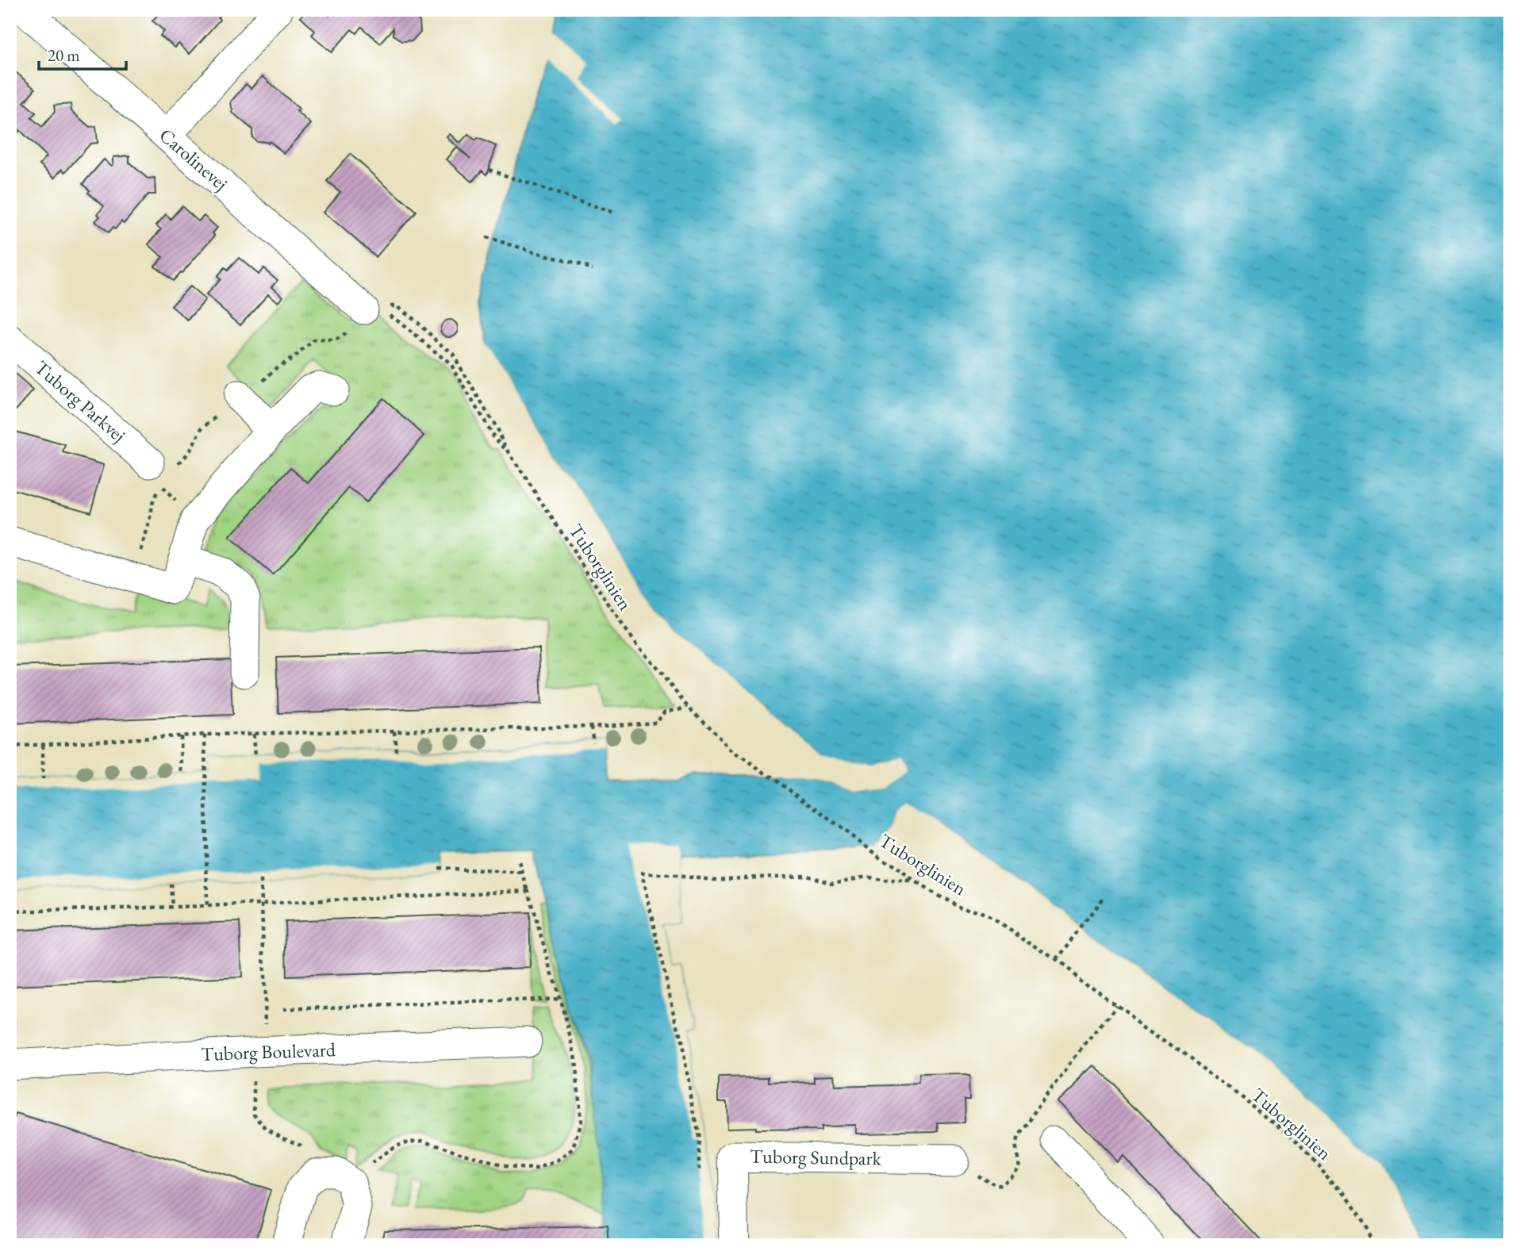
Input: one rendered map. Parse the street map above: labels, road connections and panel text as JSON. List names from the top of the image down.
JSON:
{
  "streets": {
    "street": [
      "Carolinevej",
      "Tuborg Parkvej",
      "Tuborg Boulevard",
      "Tuborg Sundpark"
    ],
    "path": ["Tuborglinien"]
  },
  "crossings": [
    ["Carolinevej", "Tuborglinien"]
  ],
  "scale_bar": "20 m"
}
